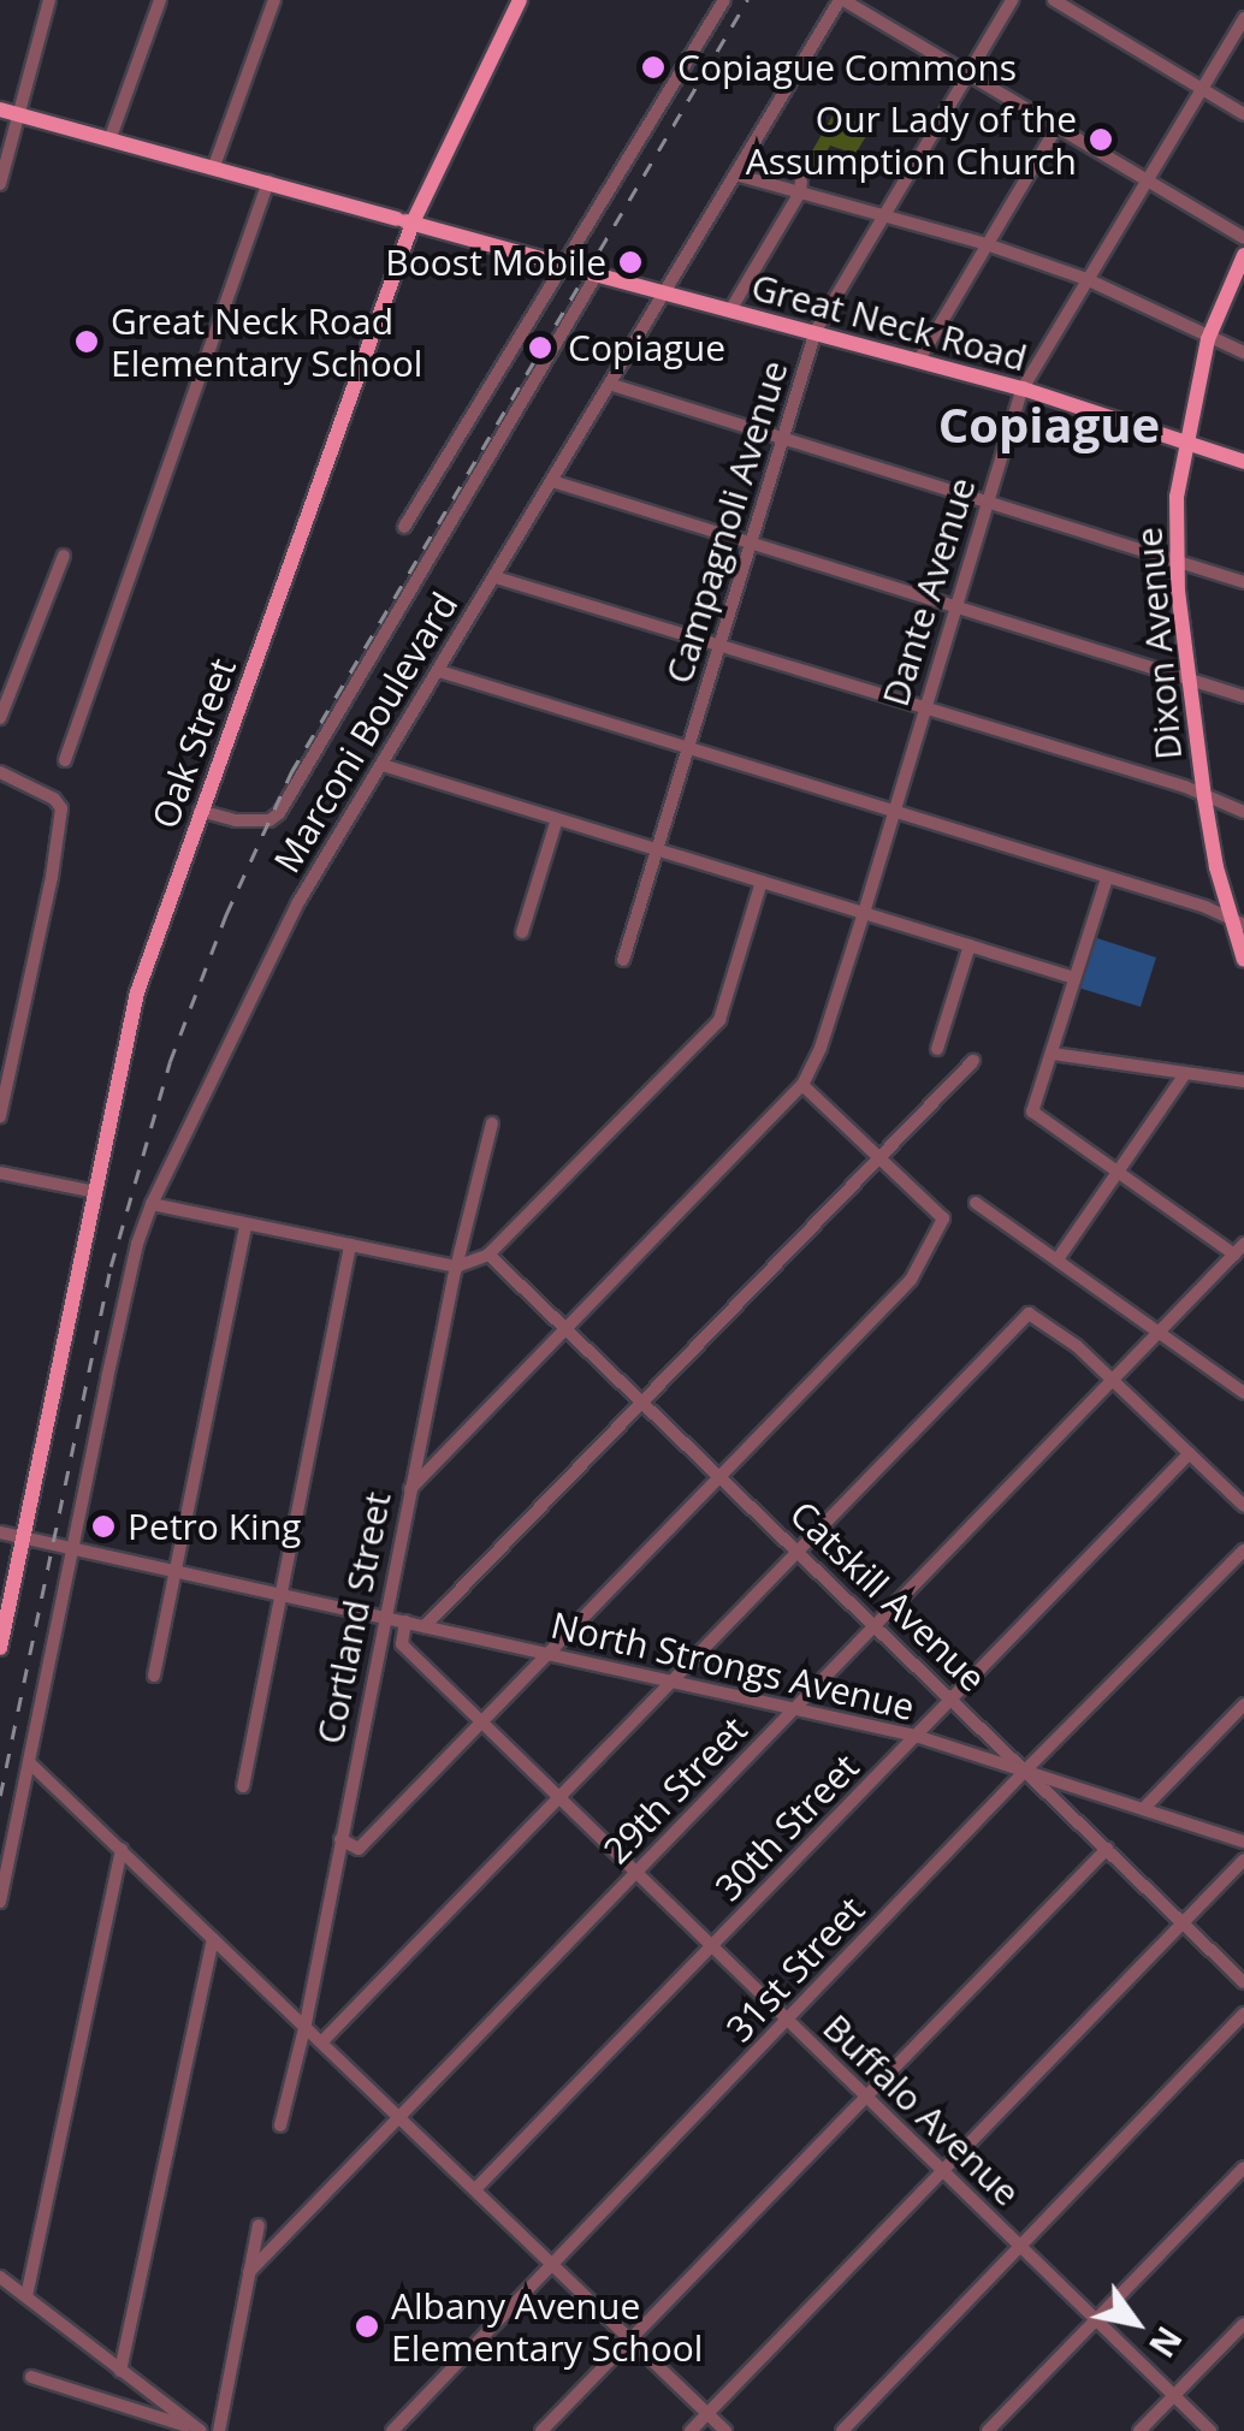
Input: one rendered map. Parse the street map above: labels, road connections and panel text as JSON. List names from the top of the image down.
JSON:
{
  "streets": {
    "main road": ["Great Neck Road", "Dixon Avenue", "Oak Street"],
    "street": [
      "Campagnoli Avenue",
      "Dante Avenue",
      "Marconi Boulevard",
      "Catskill Avenue",
      "Cortland Street",
      "North Strongs Avenue",
      "29th Street",
      "30th Street",
      "31st Street",
      "Buffalo Avenue"
    ]
  },
  "crossings": [
    ["Great Neck Road", "Campagnoli Avenue"],
    ["Great Neck Road", "Dante Avenue"],
    ["Great Neck Road", "Dixon Avenue"],
    ["Great Neck Road", "Marconi Boulevard"],
    ["Great Neck Road", "Oak Street"],
    ["Marconi Boulevard", "North Strongs Avenue"],
    ["Oak Street", "North Strongs Avenue"],
    ["Catskill Avenue", "North Strongs Avenue"],
    ["Catskill Avenue", "29th Street"],
    ["Catskill Avenue", "30th Street"],
    ["Catskill Avenue", "31st Street"],
    ["Cortland Street", "North Strongs Avenue"],
    ["North Strongs Avenue", "29th Street"],
    ["North Strongs Avenue", "30th Street"],
    ["North Strongs Avenue", "31st Street"],
    ["North Strongs Avenue", "Buffalo Avenue"],
    ["29th Street", "Buffalo Avenue"],
    ["30th Street", "Buffalo Avenue"],
    ["31st Street", "Buffalo Avenue"]
  ],
  "districts": ["Copiague"],
  "places": [
    "Copiague Commons",
    "Our Lady of the Assumption Church",
    "Boost Mobile",
    "Great Neck Road Elementary School",
    "Copiague",
    "Petro King",
    "Albany Avenue Elementary School"
  ],
  "north": "bottom right"
}
